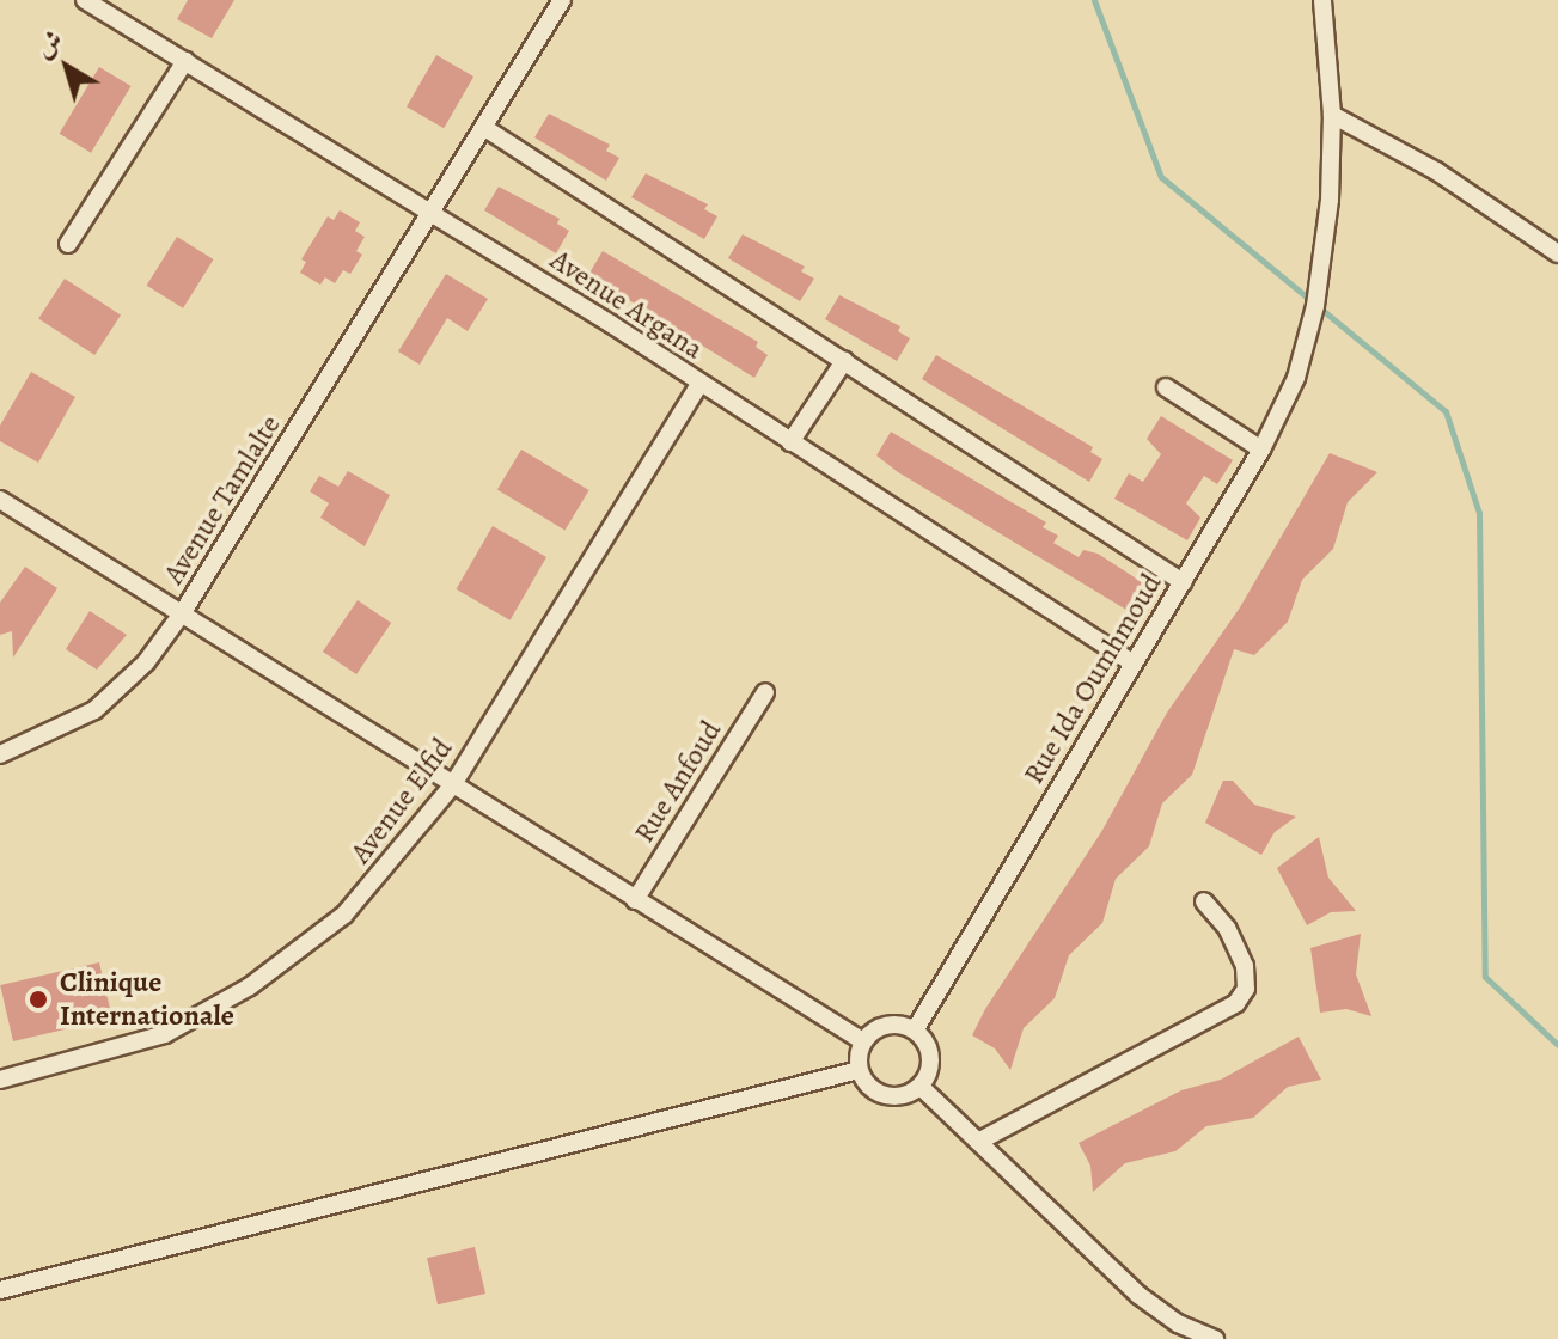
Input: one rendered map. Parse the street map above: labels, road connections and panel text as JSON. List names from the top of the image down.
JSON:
{
  "streets": {
    "street": [
      "Avenue Argana",
      "Avenue Tamlalte",
      "Rue Ida Oumhmoud",
      "Rue Anfoud",
      "Avenue Elfid"
    ]
  },
  "crossings": [
    ["Avenue Argana", "Avenue Tamlalte"],
    ["Avenue Argana", "Rue Ida Oumhmoud"],
    ["Avenue Argana", "Avenue Elfid"]
  ],
  "places": ["Clinique Internationale"],
  "north": "top left"
}
